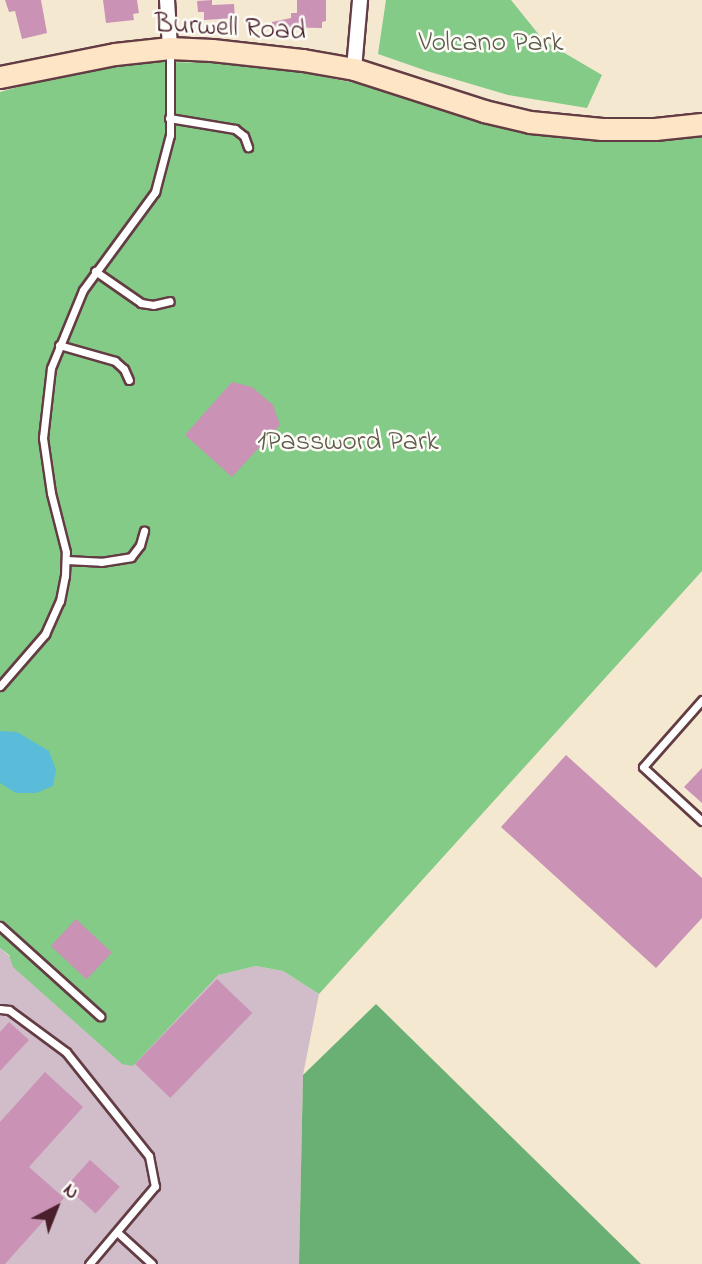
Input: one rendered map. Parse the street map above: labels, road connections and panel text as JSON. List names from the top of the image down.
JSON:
{
  "streets": {
    "main road": ["Burwell Road"]
  },
  "parks": ["Volcano Park", "1Password Park"],
  "north": "top right"
}
